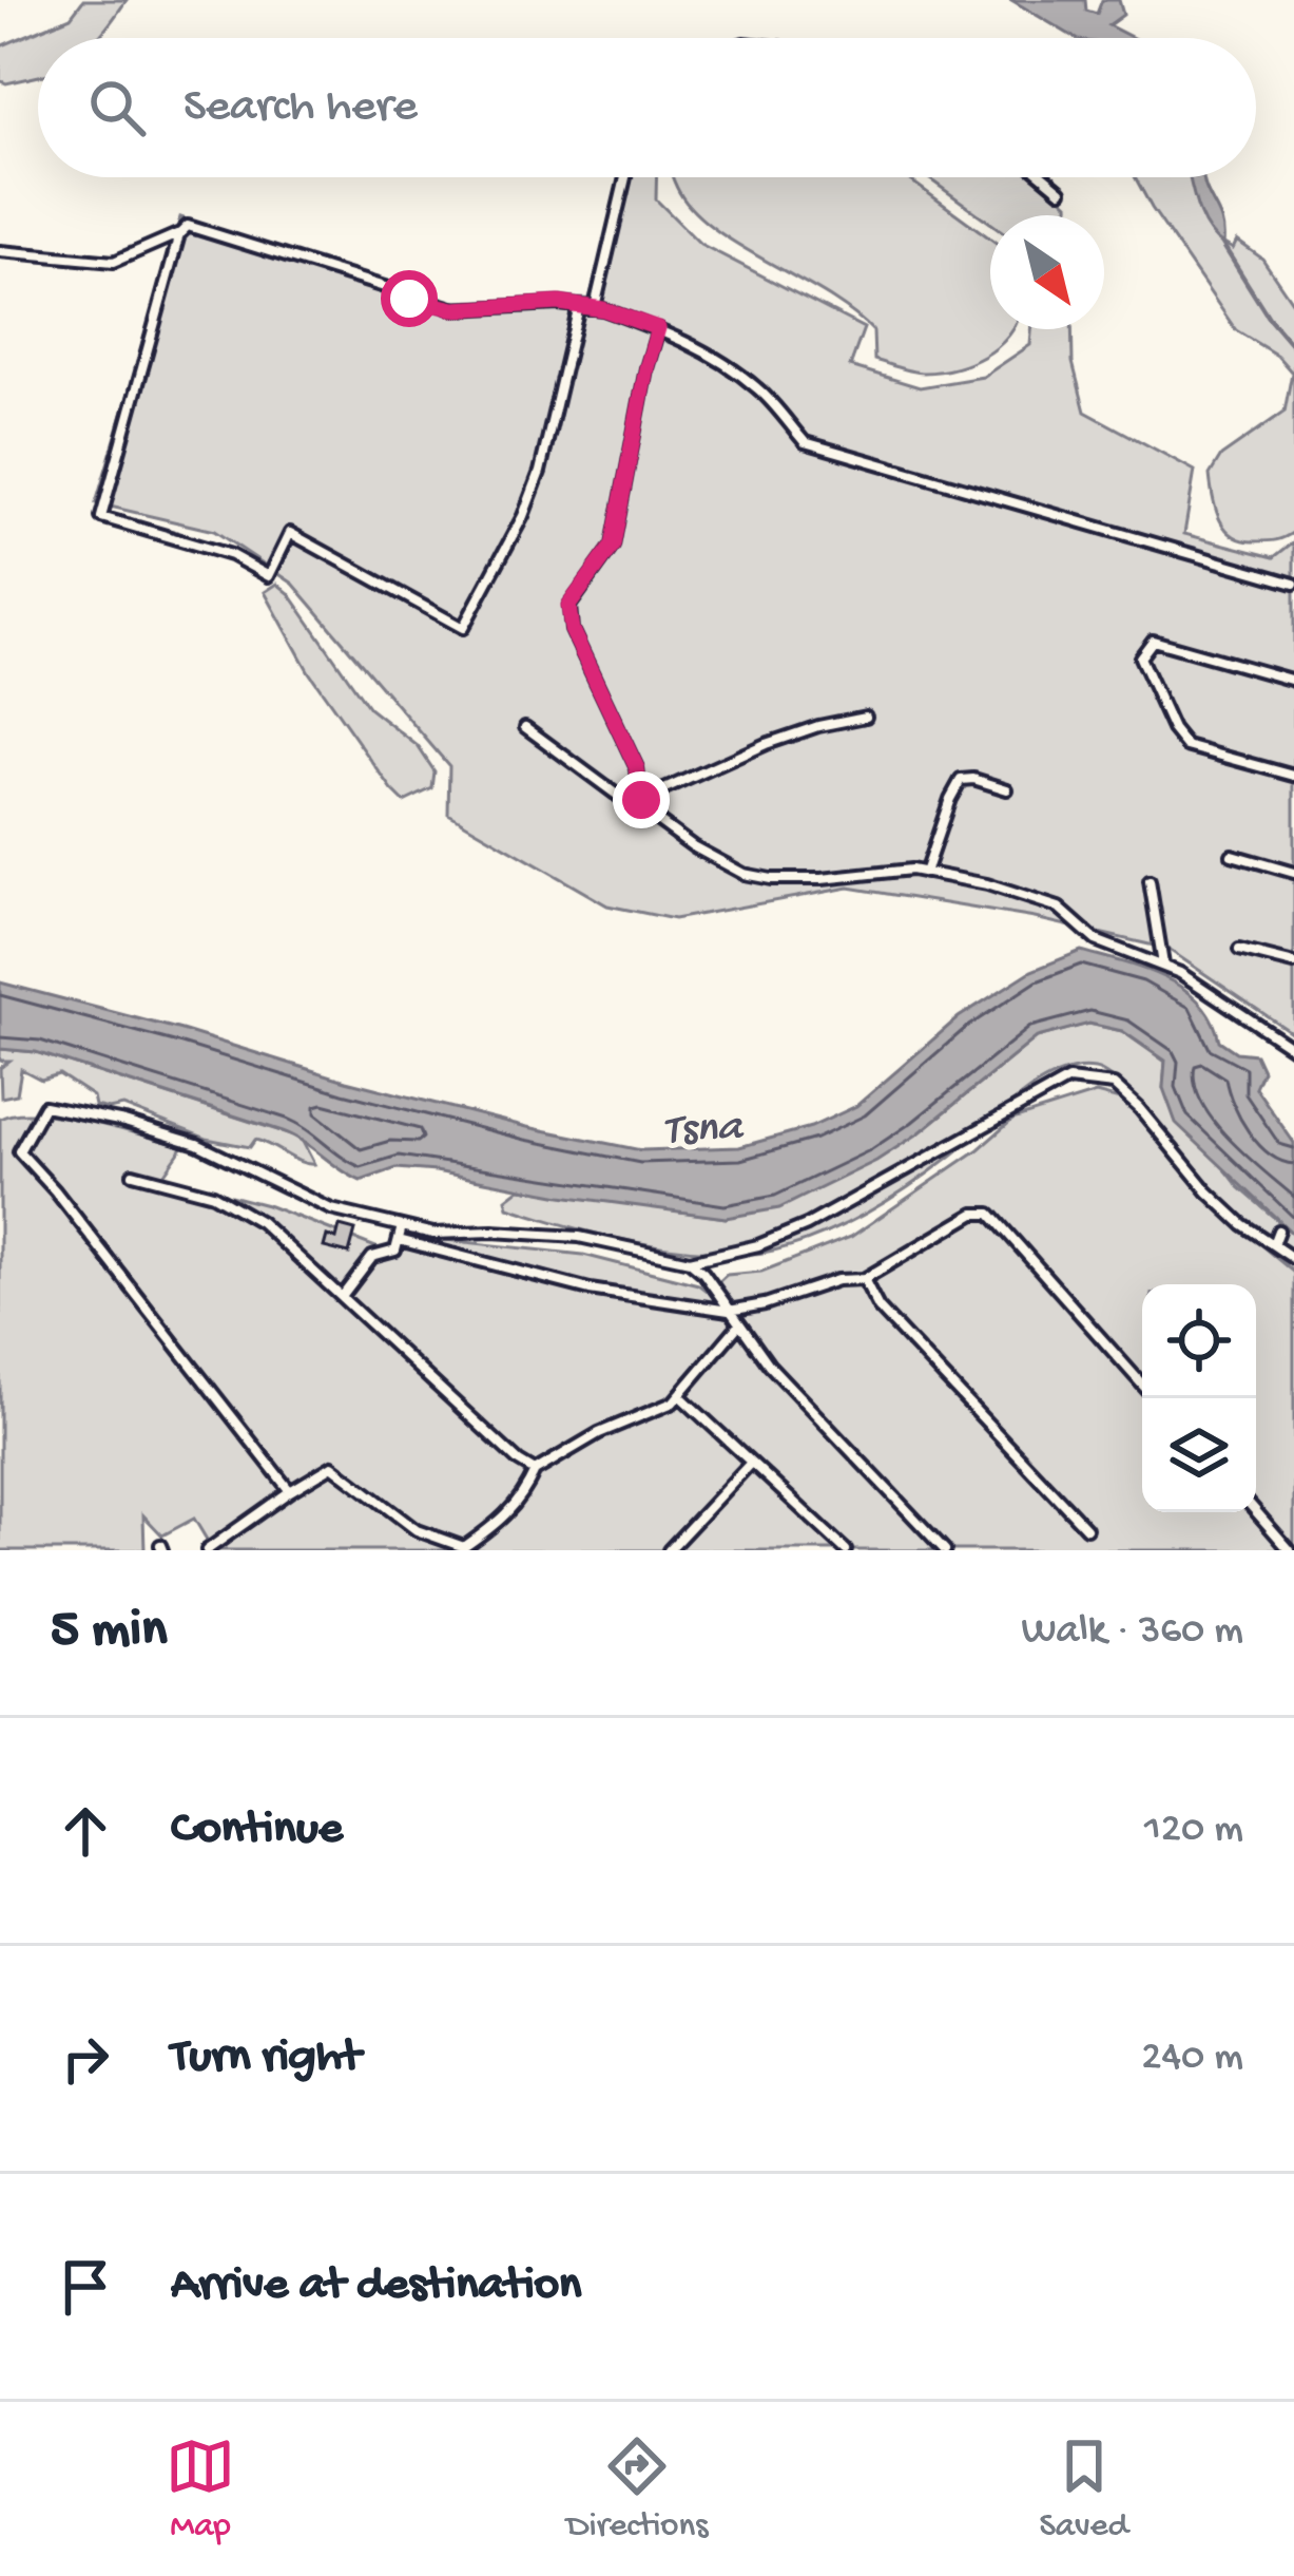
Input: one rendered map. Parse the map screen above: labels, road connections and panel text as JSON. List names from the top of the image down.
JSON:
{
  "water": ["Tsna"],
  "north": "bottom right",
  "page": {
    "search": "Search here",
    "heading": ["5 min", "Walk · 360 m"],
    "list": [
      ["Continue", "120 m"],
      ["Turn right", "240 m"],
      "Arrive at destination"
    ],
    "nav": ["Map", "Directions", "Saved"]
  }
}
